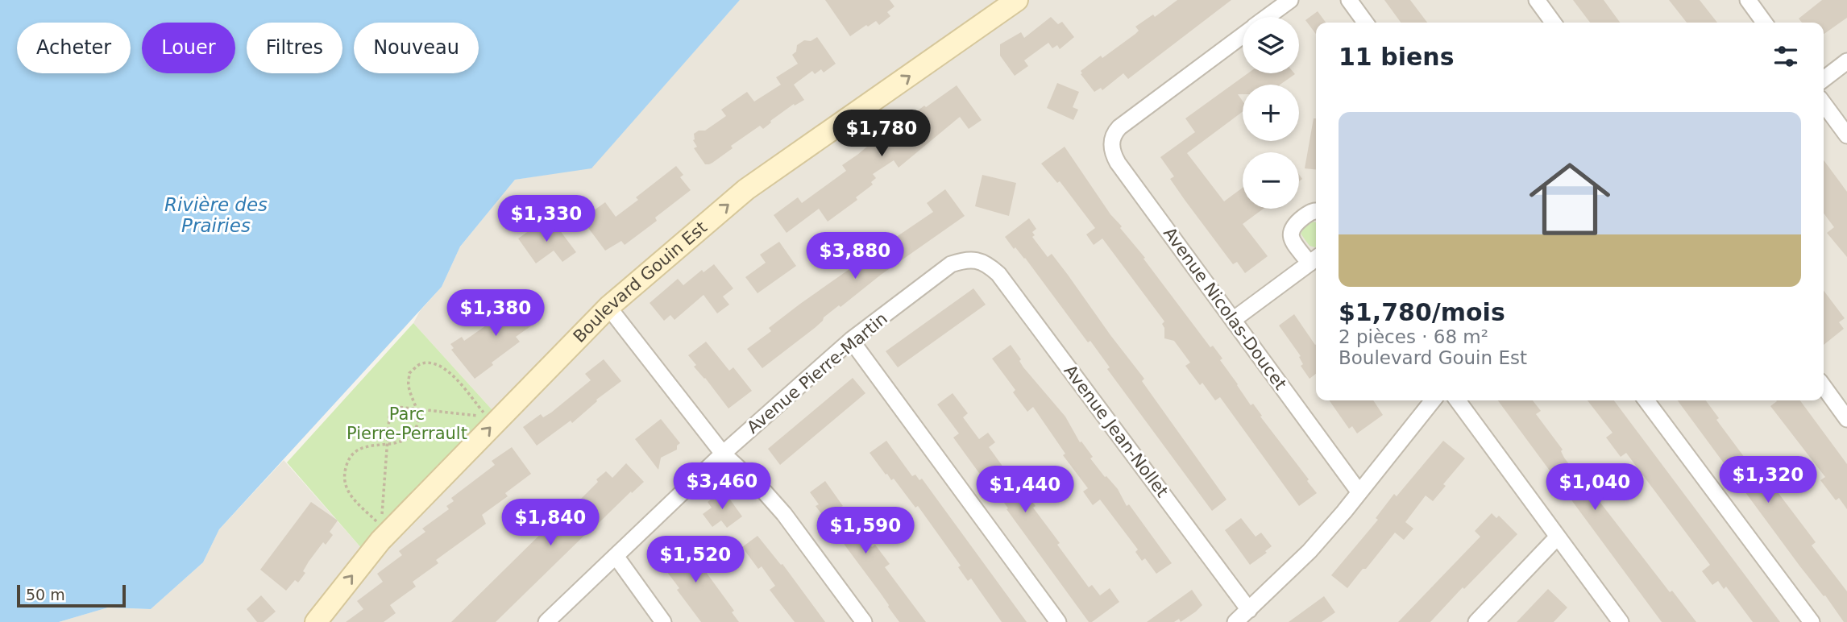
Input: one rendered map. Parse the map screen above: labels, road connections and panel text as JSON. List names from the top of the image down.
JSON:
{
  "streets": {
    "street": [
      "Boulevard Gouin Est",
      "Avenue Nicolas-Doucet",
      "Avenue Pierre-Martin",
      "Avenue Jean-Nollet"
    ]
  },
  "crossings": [
    ["Avenue Pierre-Martin", "Avenue Jean-Nollet"]
  ],
  "one_way": ["Boulevard Gouin Est"],
  "water": ["Rivière des Prairies"],
  "parks": ["Parc Pierre-Perrault"],
  "scale_bar": "50 m",
  "page": {
    "map_buttons": ["+", "−"],
    "chip": [
      "Acheter",
      "Louer",
      "Filtres",
      "Nouveau"
    ],
    "heading": "11 biens",
    "list": [
      {
        "name": "$1,780/mois",
        "note": "2 pièces · 68 m² · Boulevard Gouin Est"
      }
    ],
    "price": [
      "$1,780",
      "$1,330",
      "$3,880",
      "$1,380",
      "$1,320",
      "$3,460",
      "$1,040",
      "$1,440",
      "$1,840",
      "$1,590",
      "$1,520"
    ],
    "scale": "50 m"
  }
}
